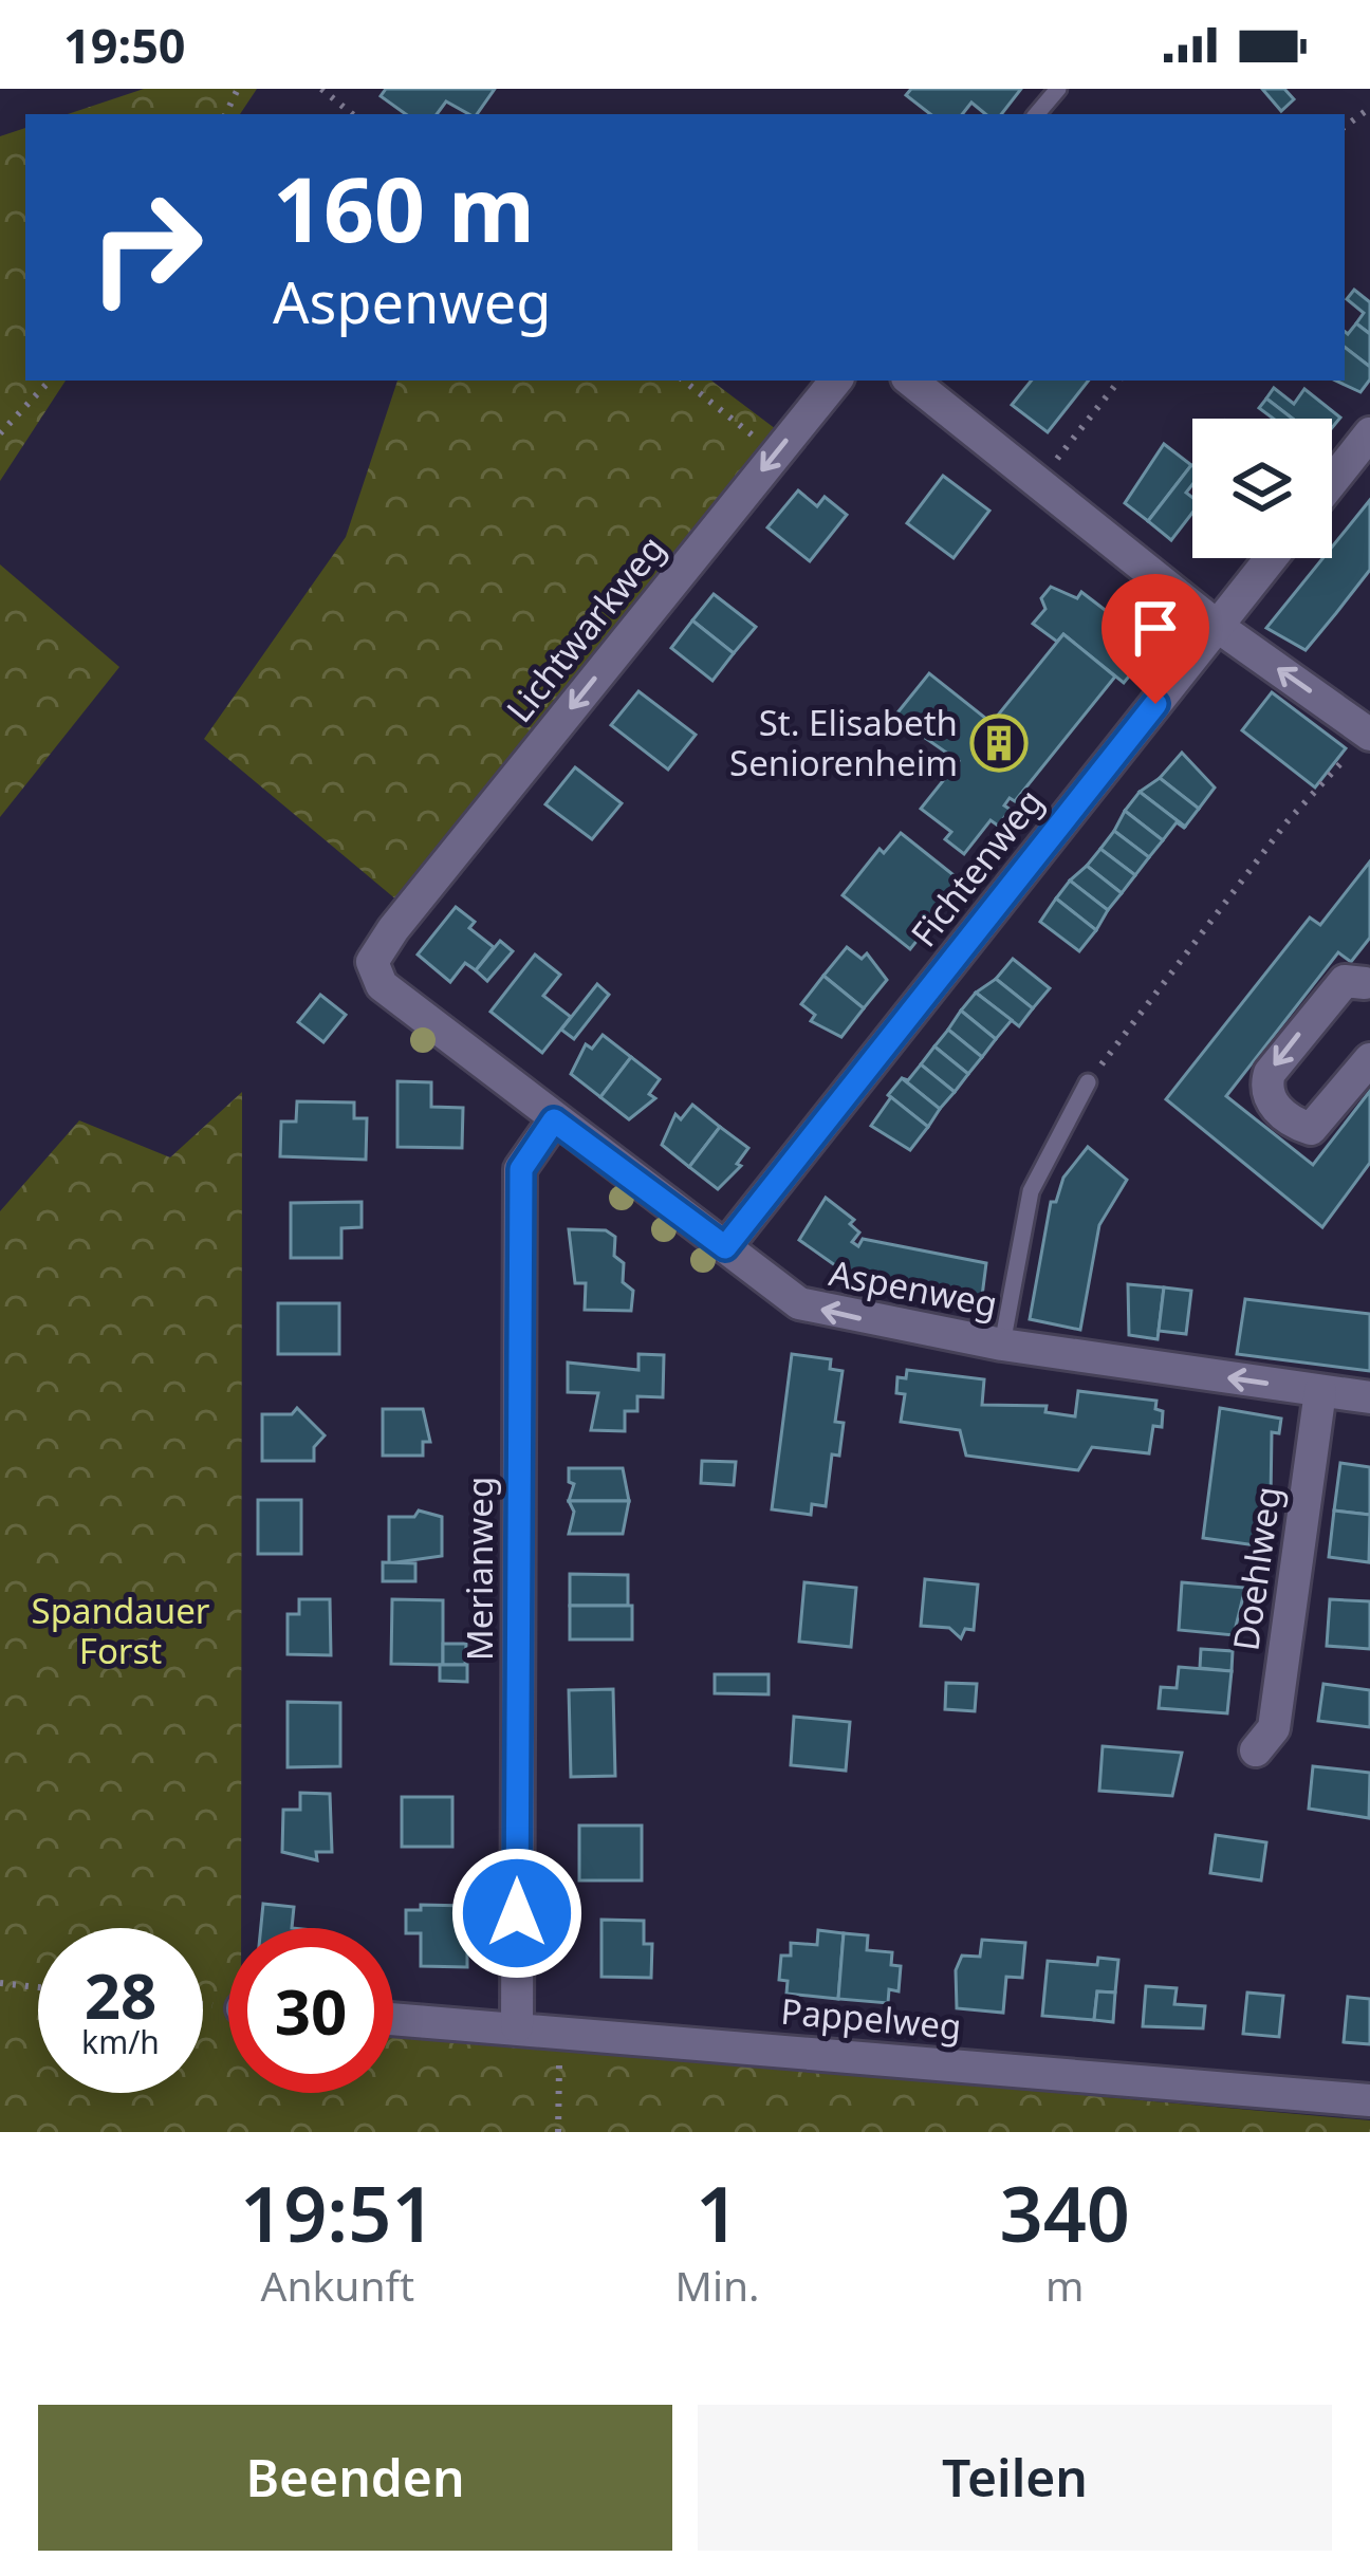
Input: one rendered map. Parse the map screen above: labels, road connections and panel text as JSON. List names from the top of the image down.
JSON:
{
  "streets": {
    "street": [
      "Lichtwarkweg",
      "Fichtenweg",
      "Aspenweg",
      "Merianweg",
      "Doehlweg",
      "Pappelweg"
    ]
  },
  "crossings": [
    ["Lichtwarkweg", "Aspenweg"],
    ["Fichtenweg", "Aspenweg"],
    ["Aspenweg", "Merianweg"],
    ["Aspenweg", "Doehlweg"],
    ["Merianweg", "Pappelweg"]
  ],
  "one_way": ["Lichtwarkweg", "Aspenweg"],
  "parks": ["Spandauer Forst"],
  "places": {
    "building": ["St. Elisabeth Seniorenheim"]
  },
  "page": {
    "status": "19:50",
    "turn": ["160 m", "Aspenweg"],
    "speed": "28 km/h",
    "limit": "30",
    "eta": [
      "19:51",
      "Ankunft",
      "1",
      "Min.",
      "340",
      "m"
    ],
    "buttons": ["Beenden", "Teilen"]
  }
}
